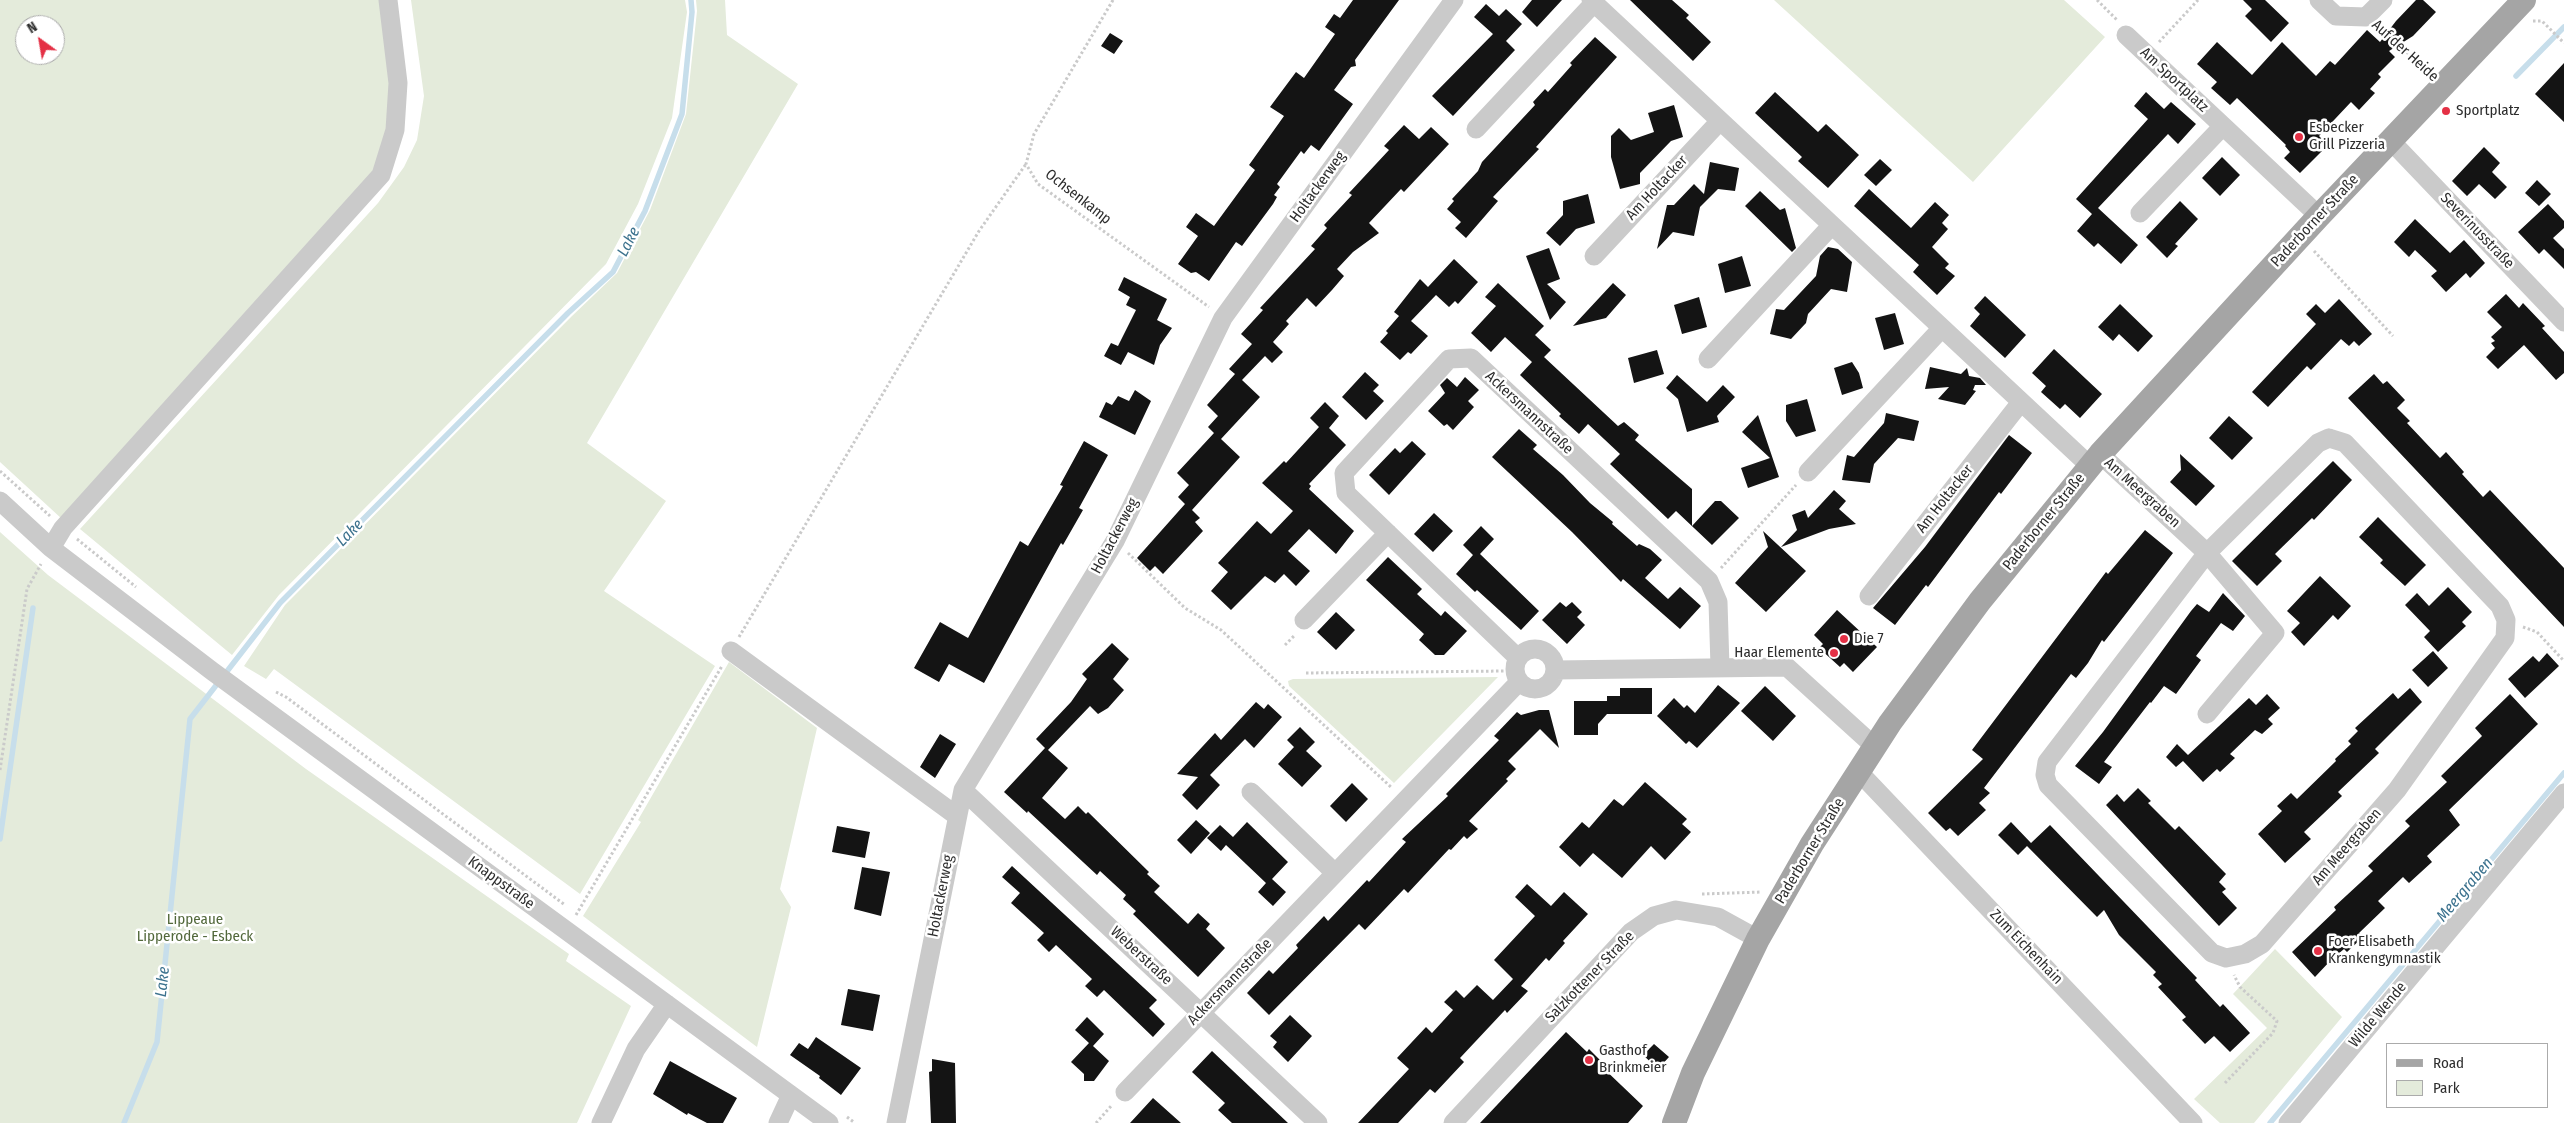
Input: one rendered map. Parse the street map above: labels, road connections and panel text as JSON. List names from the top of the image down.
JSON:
{
  "streets": {
    "main road": ["Paderborner Straße"],
    "street": [
      "Auf der Heide",
      "Am Sportplatz",
      "Holtackerweg",
      "Am Holtacker",
      "Severinusstraße",
      "Ackersmannstraße",
      "Am Meergraben",
      "Knappstraße",
      "Zum Eichenhain",
      "Weberstraße",
      "Salzkottener Straße",
      "Wilde Wende"
    ],
    "path": ["Ochsenkamp"]
  },
  "crossings": [
    ["Auf der Heide", "Paderborner Straße"],
    ["Am Sportplatz", "Paderborner Straße"],
    ["Holtackerweg", "Ochsenkamp"],
    ["Holtackerweg", "Weberstraße"],
    ["Paderborner Straße", "Severinusstraße"],
    ["Paderborner Straße", "Am Meergraben"],
    ["Paderborner Straße", "Zum Eichenhain"],
    ["Paderborner Straße", "Salzkottener Straße"],
    ["Ackersmannstraße", "Weberstraße"]
  ],
  "water": ["Lake", "Meergraben"],
  "parks": ["Lippeaue Lipperode - Esbeck"],
  "places": [
    "Sportplatz",
    "Esbecker Grill Pizzeria",
    "Die 7",
    "Haar Elemente",
    "Foer Elisabeth Krankengymnastik",
    "Gasthof Brinkmeier"
  ],
  "legend": ["Road", "Park"],
  "north": "top left"
}
